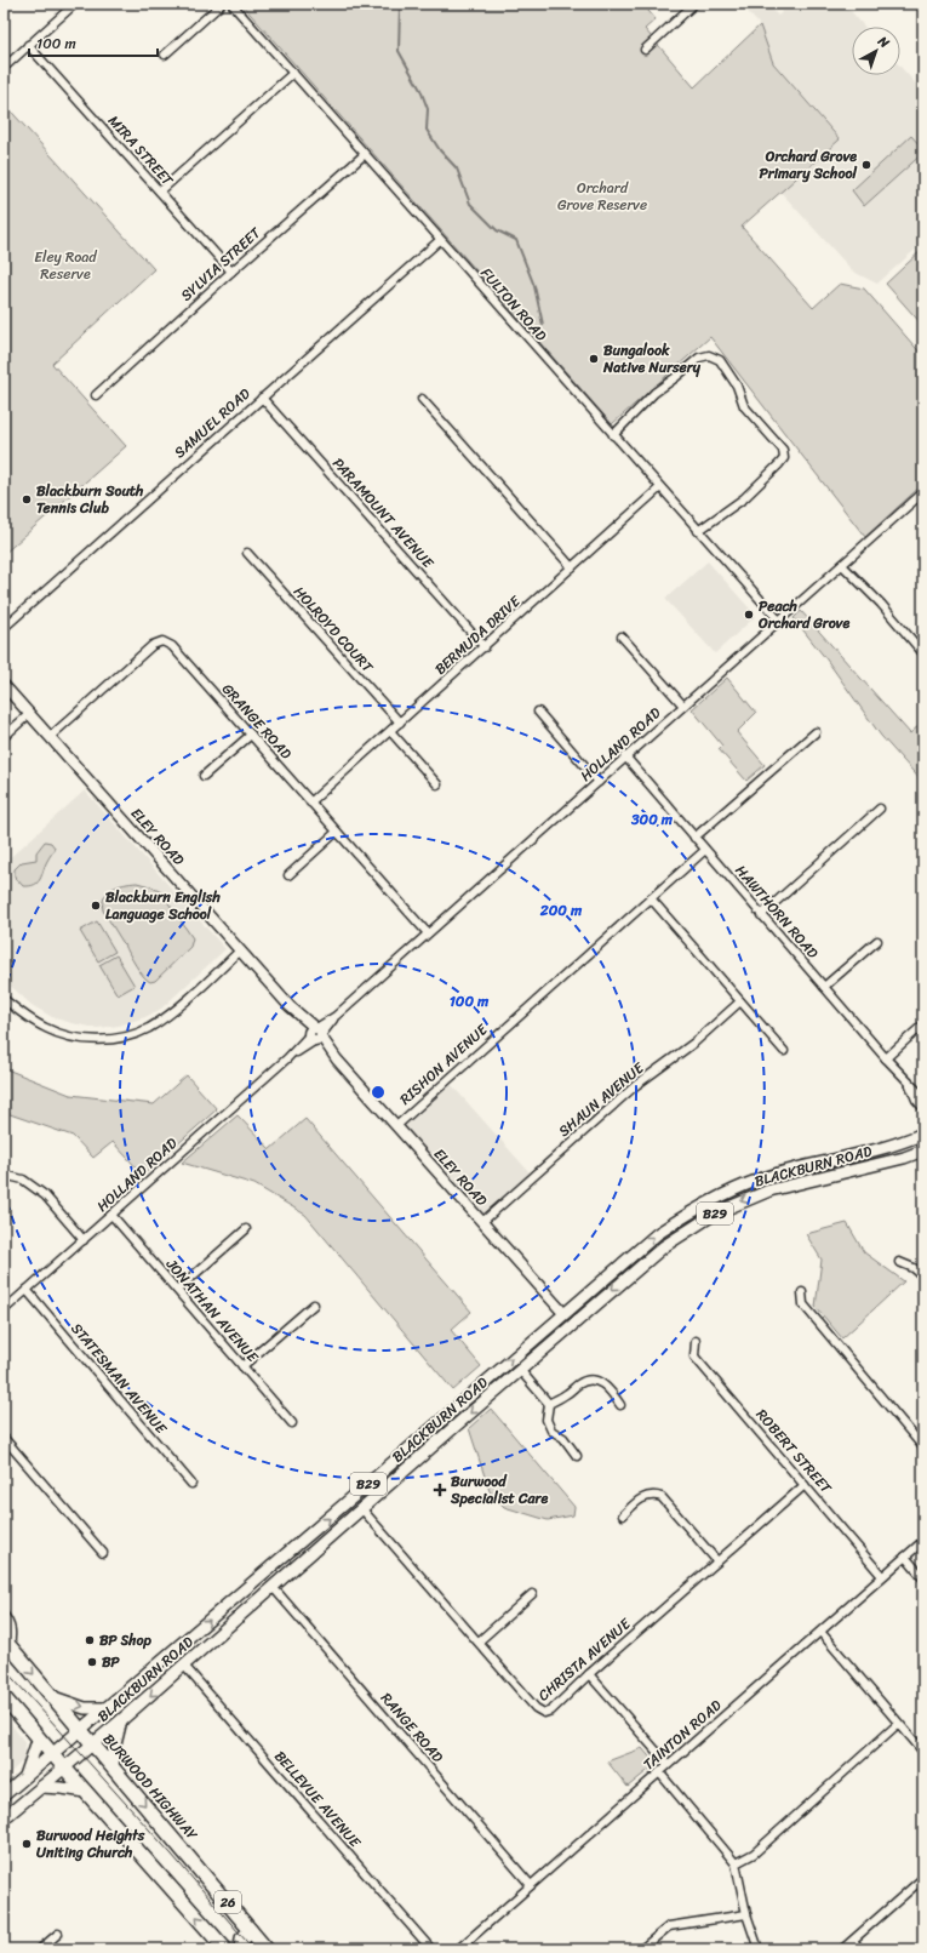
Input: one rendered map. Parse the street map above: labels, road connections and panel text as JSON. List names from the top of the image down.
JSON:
{
  "streets": {
    "highway": ["BURWOOD HIGHWAY", "26"],
    "main road": ["ELEY ROAD", "BLACKBURN ROAD", "B29"],
    "street": [
      "MIRA STREET",
      "SYLVIA STREET",
      "FULTON ROAD",
      "SAMUEL ROAD",
      "PARAMOUNT AVENUE",
      "HOLROYD COURT",
      "BERMUDA DRIVE",
      "GRANGE ROAD",
      "HOLLAND ROAD",
      "HAWTHORN ROAD",
      "RISHON AVENUE",
      "SHAUN AVENUE",
      "JONATHAN AVENUE",
      "STATESMAN AVENUE",
      "ROBERT STREET",
      "CHRISTA AVENUE",
      "RANGE ROAD",
      "TAINTON ROAD",
      "BELLEVUE AVENUE"
    ]
  },
  "crossings": [
    ["MIRA STREET", "SYLVIA STREET"],
    ["SYLVIA STREET", "FULTON ROAD"],
    ["FULTON ROAD", "SAMUEL ROAD"],
    ["FULTON ROAD", "BERMUDA DRIVE"],
    ["FULTON ROAD", "HOLLAND ROAD"],
    ["SAMUEL ROAD", "PARAMOUNT AVENUE"],
    ["PARAMOUNT AVENUE", "BERMUDA DRIVE"],
    ["HOLROYD COURT", "BERMUDA DRIVE"],
    ["BERMUDA DRIVE", "GRANGE ROAD"],
    ["GRANGE ROAD", "HOLLAND ROAD"],
    ["GRANGE ROAD", "ELEY ROAD"],
    ["HOLLAND ROAD", "ELEY ROAD"],
    ["HOLLAND ROAD", "HAWTHORN ROAD"],
    ["HOLLAND ROAD", "JONATHAN AVENUE"],
    ["HOLLAND ROAD", "STATESMAN AVENUE"],
    ["ELEY ROAD", "RISHON AVENUE"],
    ["ELEY ROAD", "SHAUN AVENUE"],
    ["ELEY ROAD", "BLACKBURN ROAD"],
    ["HAWTHORN ROAD", "RISHON AVENUE"],
    ["BLACKBURN ROAD", "CHRISTA AVENUE"],
    ["BLACKBURN ROAD", "RANGE ROAD"],
    ["BLACKBURN ROAD", "BURWOOD HIGHWAY"],
    ["BLACKBURN ROAD", "BELLEVUE AVENUE"],
    ["BLACKBURN ROAD", "26"],
    ["ROBERT STREET", "CHRISTA AVENUE"],
    ["ROBERT STREET", "TAINTON ROAD"],
    ["RANGE ROAD", "TAINTON ROAD"]
  ],
  "one_way": ["BURWOOD HIGHWAY"],
  "parks": ["Orchard Grove Reserve", "Eley Road Reserve"],
  "places": {
    "other": [
      "Orchard Grove Primary School",
      "Bungalook Native Nursery",
      "Blackburn South Tennis Club",
      "Peach Orchard Grove",
      "Blackburn English Language School",
      "BP Shop",
      "BP",
      "Burwood Heights Uniting Church"
    ],
    "health": ["Burwood Specialist Care"]
  },
  "scale_bar": "100 m",
  "north": "top right",
  "rings": ["300 m", "200 m", "100 m"]
}
